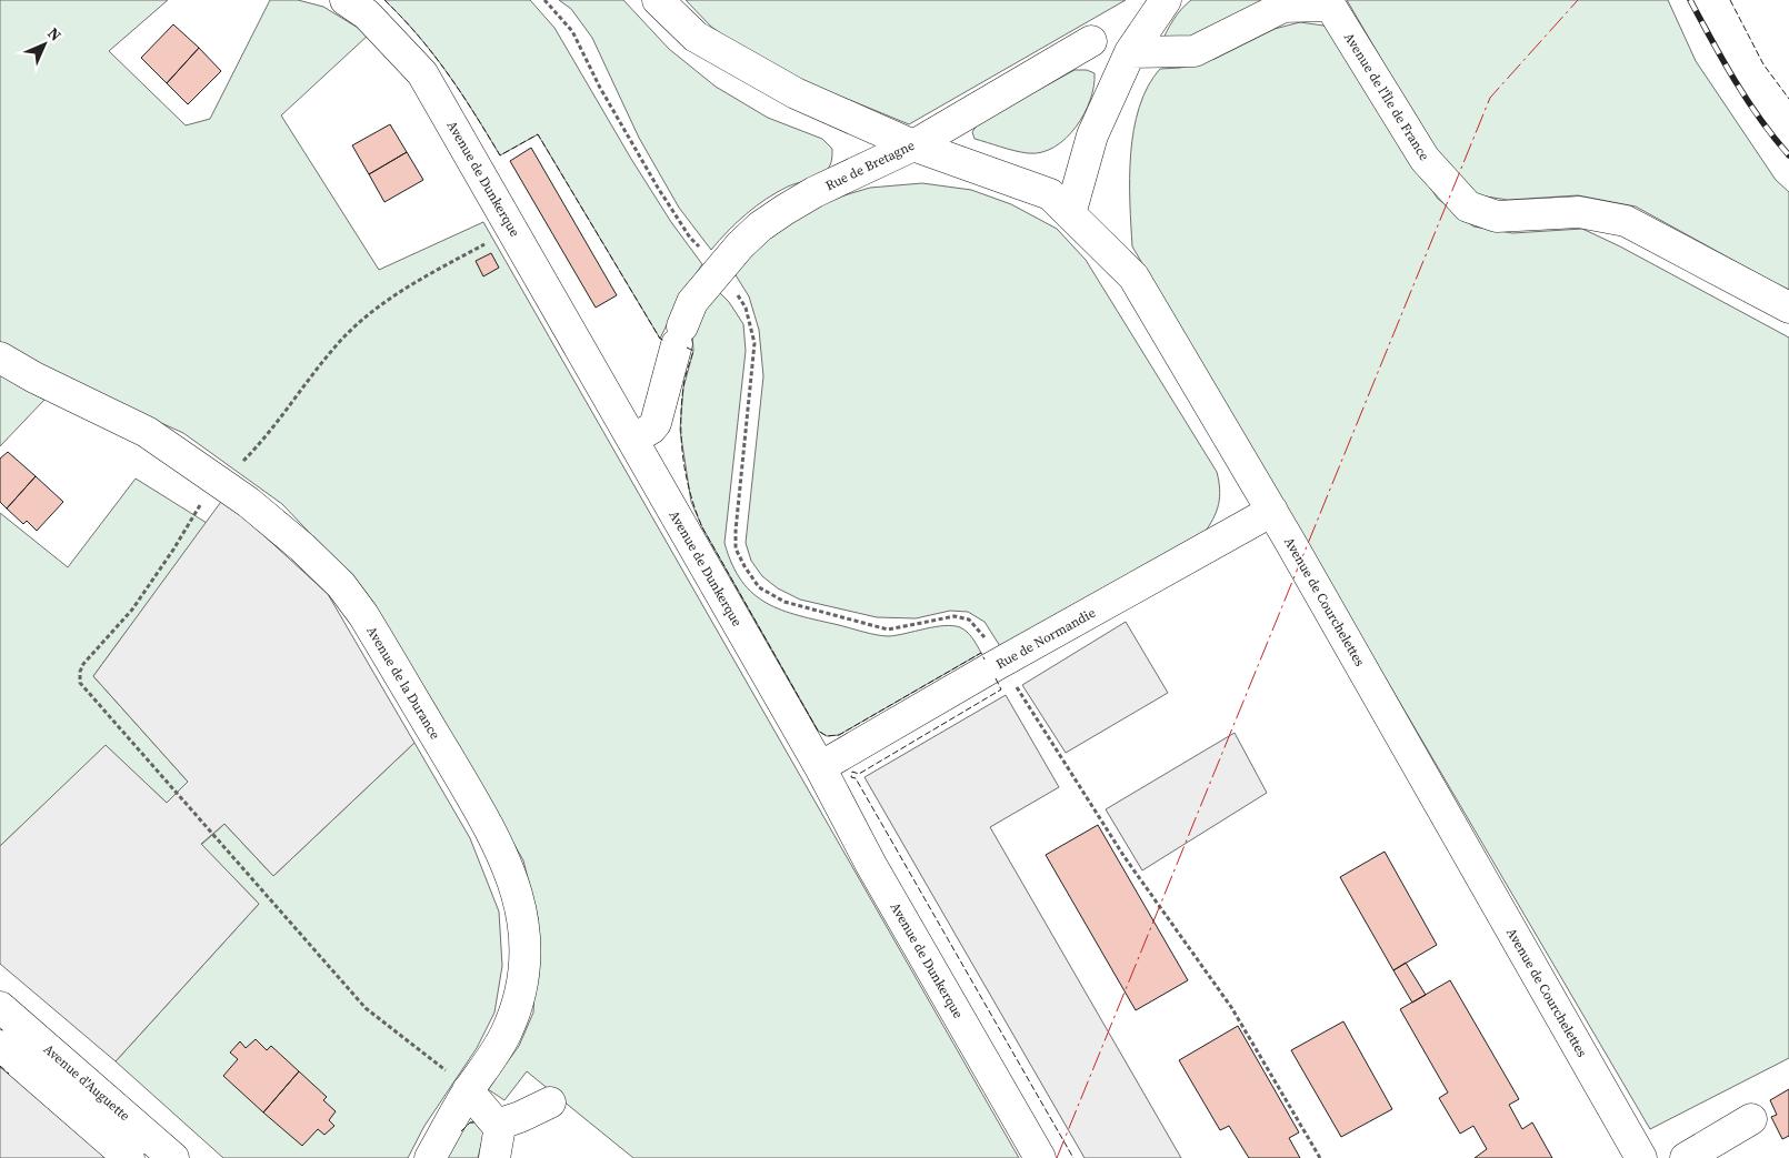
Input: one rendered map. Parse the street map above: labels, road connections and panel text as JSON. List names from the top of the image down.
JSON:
{
  "streets": {
    "street": [
      "Avenue de l'Île de France",
      "Rue de Bretagne",
      "Avenue de Dunkerque",
      "Avenue de Courchelettes",
      "Rue de Normandie",
      "Avenue de la Durance",
      "Avenue d'Auguette"
    ]
  },
  "crossings": [
    ["Rue de Bretagne", "Avenue de Dunkerque"],
    ["Rue de Bretagne", "Avenue de Courchelettes"],
    ["Avenue de Dunkerque", "Rue de Normandie"],
    ["Avenue de Courchelettes", "Rue de Normandie"]
  ],
  "north": "top right"
}
